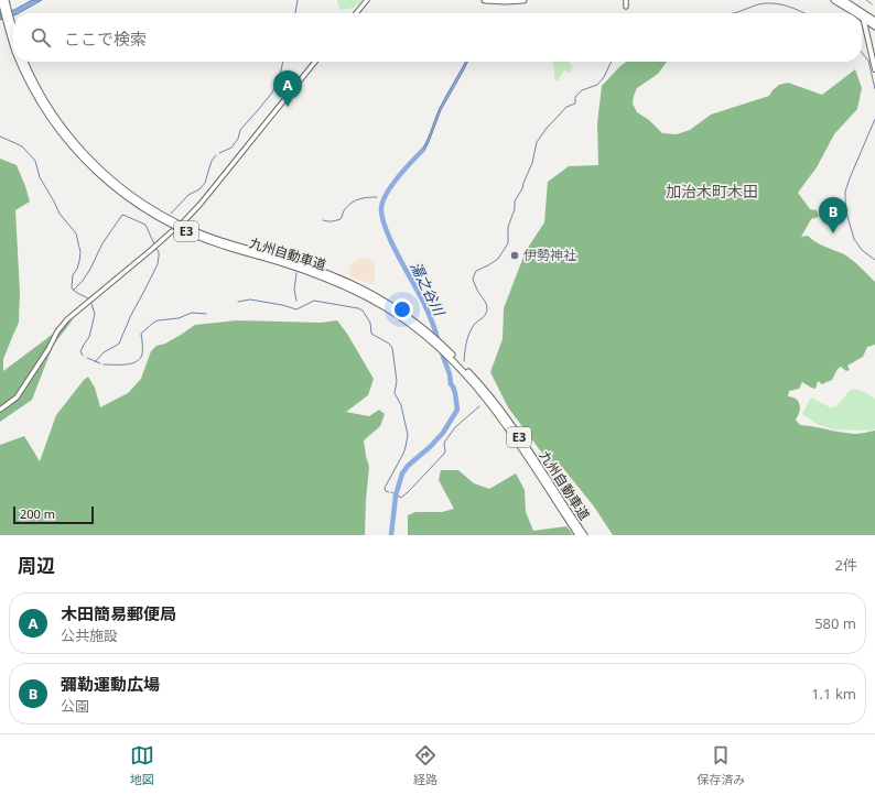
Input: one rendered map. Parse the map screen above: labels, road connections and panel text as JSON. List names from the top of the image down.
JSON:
{
  "streets": {
    "highway": ["E3", "九州自動車道"]
  },
  "districts": ["加治木町木田"],
  "water": ["湯之谷川"],
  "places": ["伊勢神社"],
  "scale_bar": "200 m",
  "page": {
    "search": "ここで検索",
    "pins": ["A", "B"],
    "scale": "200 m",
    "heading": ["周辺", "2件"],
    "list": [
      {
        "mark": "A",
        "name": "木田簡易郵便局",
        "note": "公共施設",
        "value": "580 m"
      },
      {
        "mark": "B",
        "name": "彌勒運動広場",
        "note": "公園",
        "value": "1.1 km"
      }
    ],
    "nav": ["地図", "経路", "保存済み"]
  }
}
